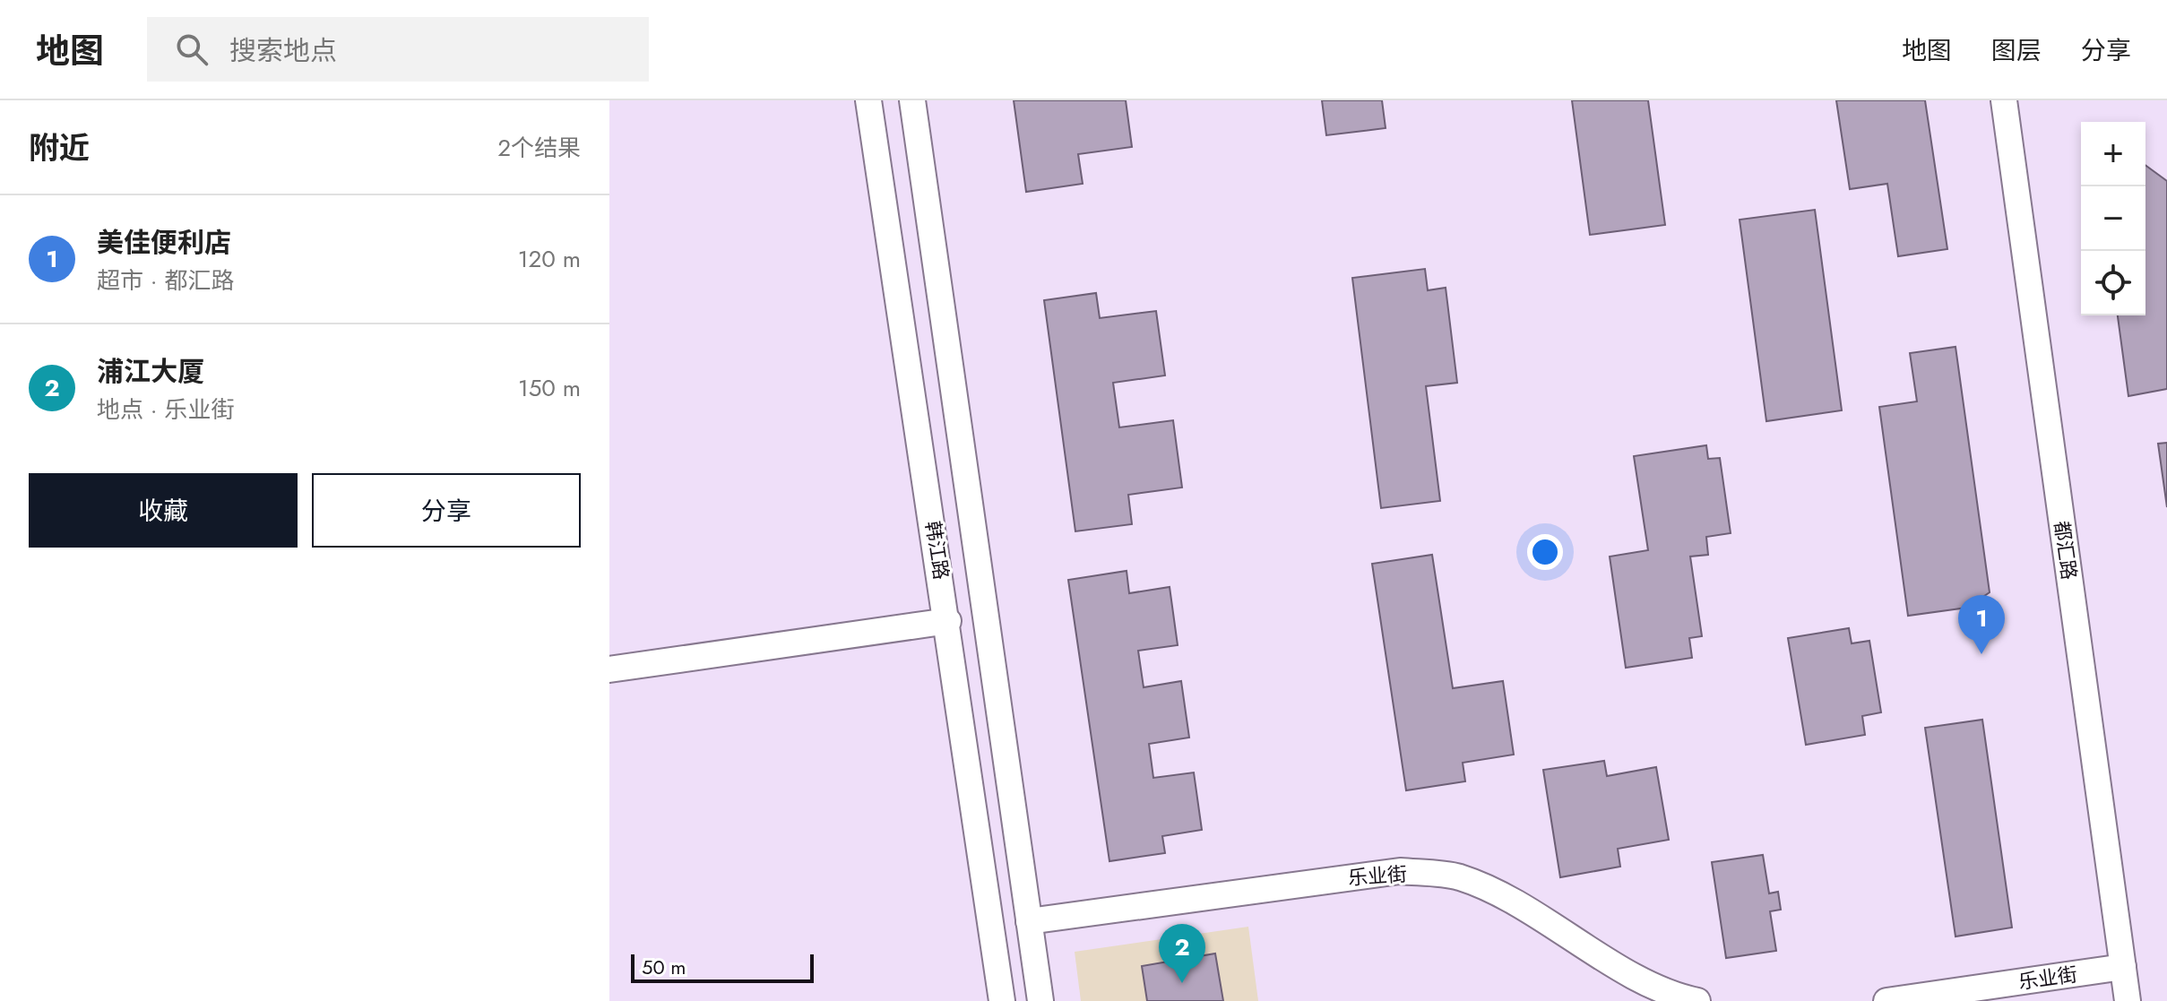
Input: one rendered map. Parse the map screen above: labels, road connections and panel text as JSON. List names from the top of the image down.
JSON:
{
  "streets": {
    "street": ["韩江路", "都汇路", "乐业街"]
  },
  "crossings": [
    ["韩江路", "乐业街"],
    ["都汇路", "乐业街"]
  ],
  "scale_bar": "50 m",
  "page": {
    "header": "地图",
    "search": "搜索地点",
    "nav": ["地图", "图层", "分享"],
    "heading": ["附近", "2个结果"],
    "map_buttons": ["+", "−"],
    "list": [
      {
        "mark": "1",
        "name": "美佳便利店",
        "note": "超市 · 都汇路",
        "value": "120 m"
      },
      {
        "mark": "2",
        "name": "浦江大厦",
        "note": "地点 · 乐业街",
        "value": "150 m"
      }
    ],
    "buttons": ["收藏", "分享"],
    "pins": ["1", "2"],
    "scale": "50 m"
  }
}
